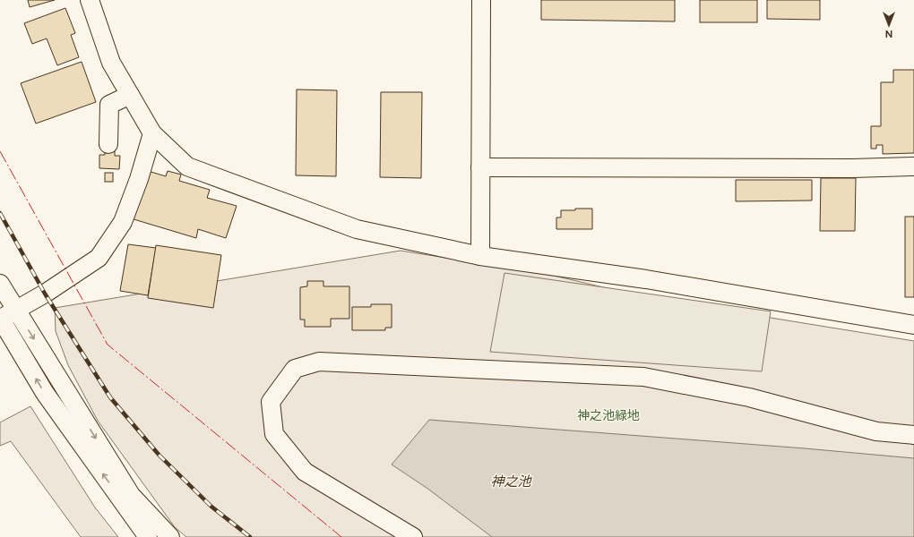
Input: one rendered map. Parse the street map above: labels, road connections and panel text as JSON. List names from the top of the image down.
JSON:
{
  "water": ["神之池"],
  "parks": ["神之池緑地"],
  "north": "bottom"
}
